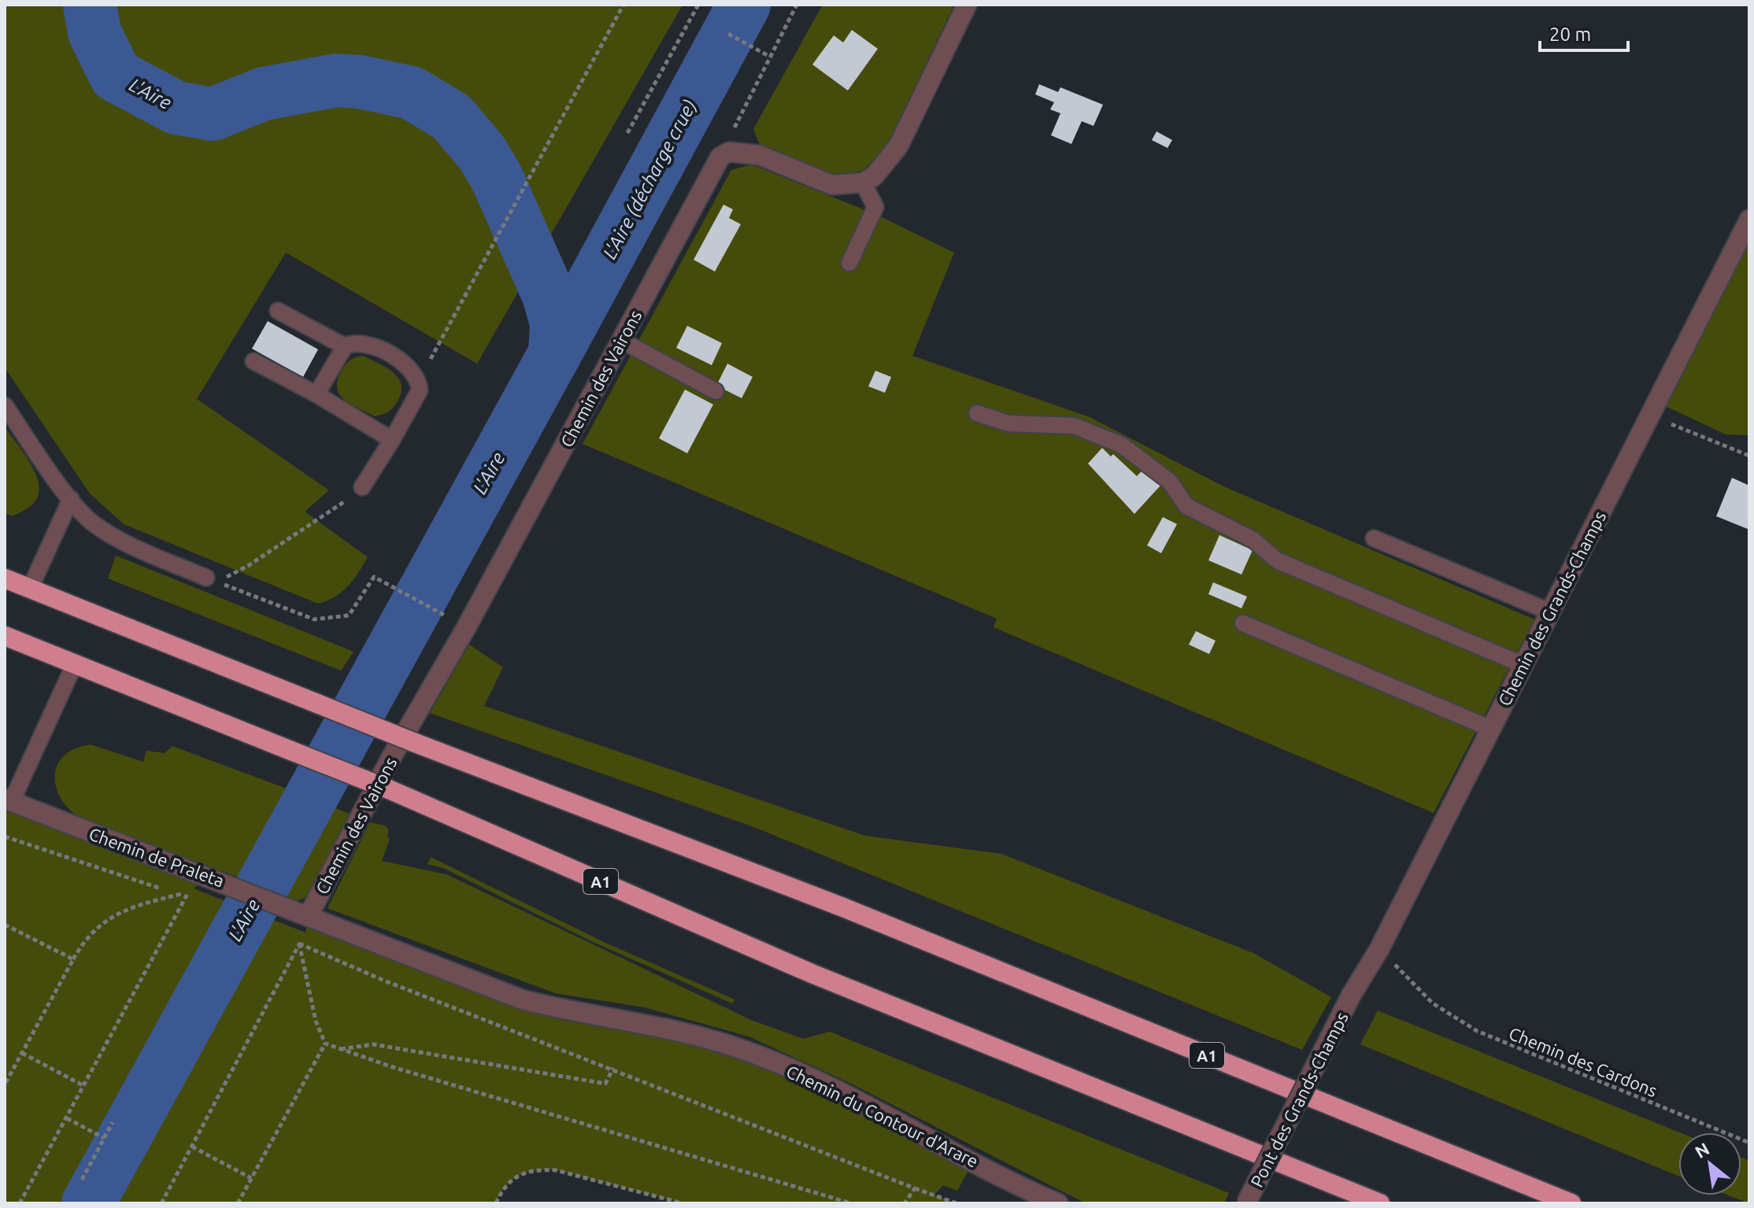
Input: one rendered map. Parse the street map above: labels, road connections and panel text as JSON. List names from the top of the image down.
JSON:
{
  "streets": {
    "highway": ["A1"],
    "street": [
      "Chemin des Vairons",
      "Chemin des Grands-Champs",
      "Chemin de Praleta",
      "Pont des Grands-Champs",
      "Chemin du Contour d'Arare"
    ],
    "path": ["Chemin des Cardons"]
  },
  "crossings": [
    ["Chemin des Vairons", "Chemin de Praleta"],
    ["Chemin des Vairons", "Chemin du Contour d'Arare"],
    ["Chemin des Grands-Champs", "Pont des Grands-Champs"],
    ["Chemin de Praleta", "Chemin du Contour d'Arare"]
  ],
  "water": ["L'Aire", "L'Aire (décharge crue)"],
  "scale_bar": "20 m",
  "north": "top left"
}
